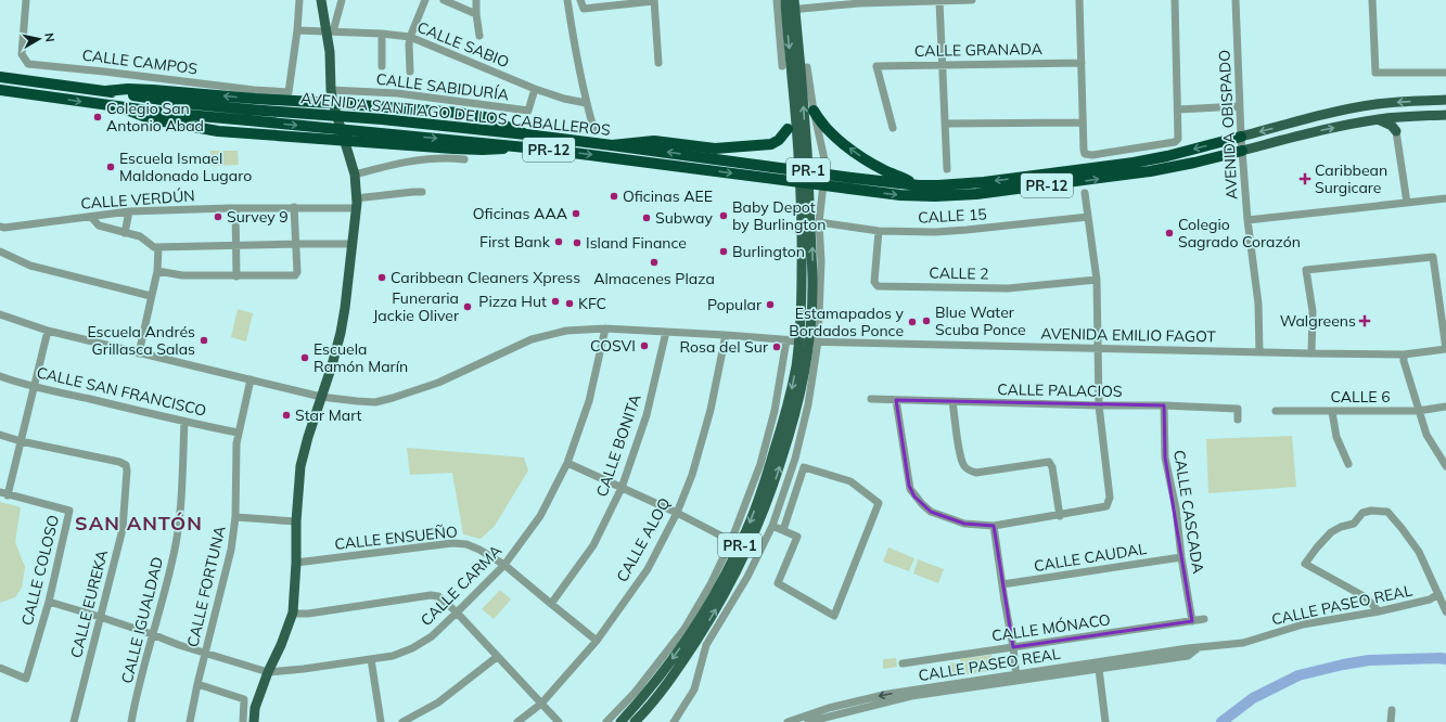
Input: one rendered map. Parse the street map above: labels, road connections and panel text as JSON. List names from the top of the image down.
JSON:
{
  "streets": {
    "highway": ["AVENIDA SANTIAGO DE LOS CABALLEROS", "PR-12"],
    "main road": ["PR-1"],
    "street": [
      "CALLE SABIO",
      "CALLE GRANADA",
      "CALLE CAMPOS",
      "CALLE SABIDURÍA",
      "AVENIDA OBISPADO",
      "CALLE VERDÚN",
      "CALLE 15",
      "CALLE 2",
      "AVENIDA EMILIO FAGOT",
      "CALLE PALACIOS",
      "CALLE SAN FRANCISCO",
      "CALLE 6",
      "CALLE BONITA",
      "CALLE CASCADA",
      "CALLE ENSUEÑO",
      "CALLE ALOQ",
      "CALLE CAUDAL",
      "CALLE COLOSO",
      "CALLE CARMA",
      "CALLE FORTUNA",
      "CALLE EUREKA",
      "CALLE PASEO REAL",
      "CALLE IGUALDAD",
      "CALLE MÓNACO"
    ]
  },
  "crossings": [
    ["CALLE SABIO", "CALLE CAMPOS"],
    ["CALLE SABIO", "CALLE SABIDURÍA"],
    ["AVENIDA SANTIAGO DE LOS CABALLEROS", "AVENIDA OBISPADO"],
    ["AVENIDA OBISPADO", "AVENIDA EMILIO FAGOT"],
    ["PR-1", "AVENIDA EMILIO FAGOT"],
    ["CALLE 15", "CALLE 2"],
    ["AVENIDA EMILIO FAGOT", "CALLE BONITA"],
    ["AVENIDA EMILIO FAGOT", "CALLE ALOQ"],
    ["AVENIDA EMILIO FAGOT", "CALLE CARMA"],
    ["AVENIDA EMILIO FAGOT", "CALLE FORTUNA"],
    ["CALLE PALACIOS", "CALLE CASCADA"],
    ["CALLE SAN FRANCISCO", "CALLE FORTUNA"],
    ["CALLE SAN FRANCISCO", "CALLE IGUALDAD"],
    ["CALLE BONITA", "CALLE ENSUEÑO"],
    ["CALLE CASCADA", "CALLE CAUDAL"],
    ["CALLE CASCADA", "CALLE MÓNACO"],
    ["CALLE ENSUEÑO", "CALLE ALOQ"],
    ["CALLE ENSUEÑO", "CALLE CARMA"]
  ],
  "districts": ["SAN ANTÓN"],
  "places": {
    "other": [
      "Colegio San Antonio Abad",
      "Escuela Ismael Maldonado Lugaro",
      "Oficinas AEE",
      "Oficinas AAA",
      "Baby Depot by Burlington",
      "Survey 9",
      "Subway",
      "Colegio Sagrado Corazón",
      "First Bank",
      "Island Finance",
      "Burlington",
      "Almacenes Plaza",
      "Caribbean Cleaners Xpress",
      "Pizza Hut",
      "KFC",
      "Popular",
      "Funeraria Jackie Oliver",
      "Blue Water Scuba Ponce",
      "Estamapados y Bordados Ponce",
      "Escuela Andrés Grillasca Salas",
      "COSVI",
      "Rosa del Sur",
      "Escuela Ramón Marín",
      "Star Mart"
    ],
    "health": ["Caribbean Surgicare", "Walgreens"]
  },
  "north": "right"
}
